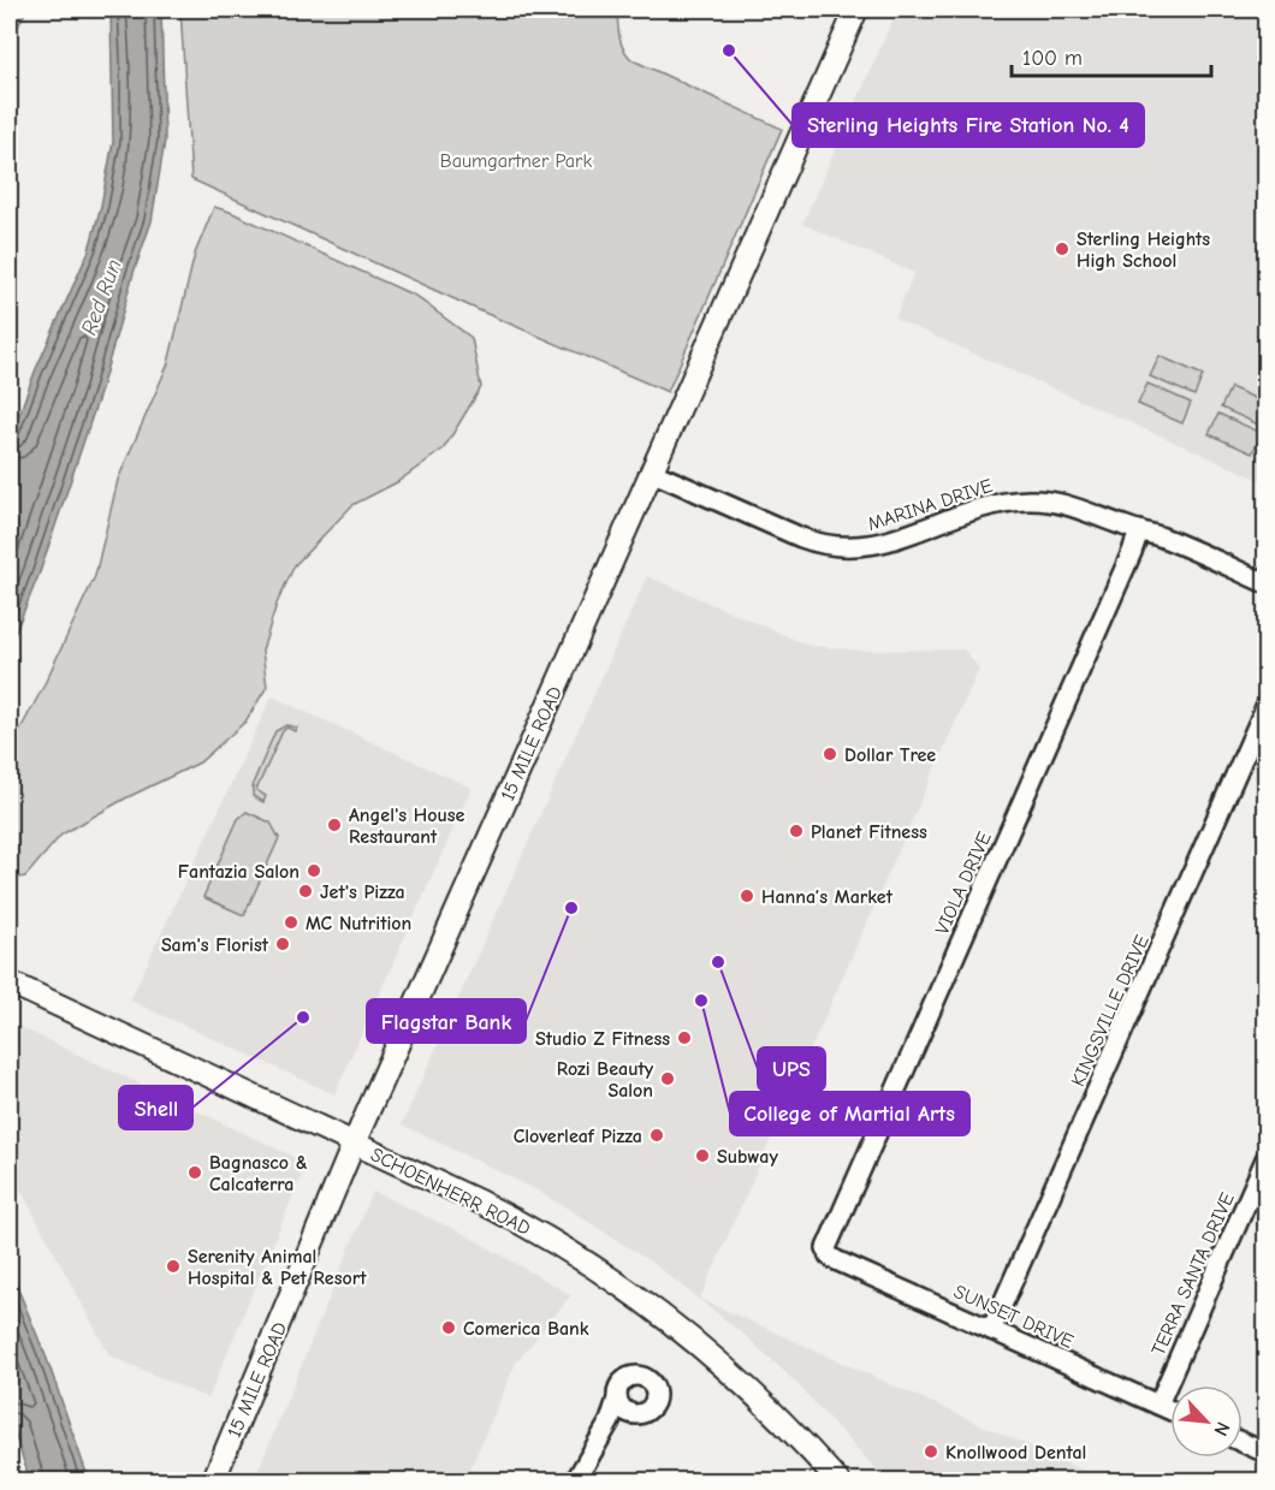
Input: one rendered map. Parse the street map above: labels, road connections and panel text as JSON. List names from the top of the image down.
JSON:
{
  "streets": {
    "main road": ["15 MILE ROAD", "SCHOENHERR ROAD"],
    "street": [
      "MARINA DRIVE",
      "VIOLA DRIVE",
      "KINGSVILLE DRIVE",
      "TERRA SANTA DRIVE",
      "SUNSET DRIVE"
    ]
  },
  "crossings": [
    ["MARINA DRIVE", "15 MILE ROAD"],
    ["MARINA DRIVE", "VIOLA DRIVE"],
    ["15 MILE ROAD", "SCHOENHERR ROAD"],
    ["VIOLA DRIVE", "SUNSET DRIVE"],
    ["KINGSVILLE DRIVE", "SUNSET DRIVE"],
    ["TERRA SANTA DRIVE", "SUNSET DRIVE"]
  ],
  "water": ["Red Run"],
  "parks": ["Baumgartner Park"],
  "places": [
    "Sterling Heights Fire Station No. 4",
    "Sterling Heights High School",
    "Dollar Tree",
    "Angel's House Restaurant",
    "Planet Fitness",
    "Fantazia Salon",
    "Jet's Pizza",
    "Hanna’s Market",
    "Flagstar Bank",
    "MC Nutrition",
    "Sam's Florist",
    "UPS",
    "College of Martial Arts",
    "Shell",
    "Studio Z Fitness",
    "Rozi Beauty Salon",
    "Cloverleaf Pizza",
    "Subway",
    "Bagnasco & Calcaterra",
    "Serenity Animal Hospital & Pet Resort",
    "Comerica Bank",
    "Knollwood Dental"
  ],
  "scale_bar": "100 m",
  "north": "bottom right"
}
